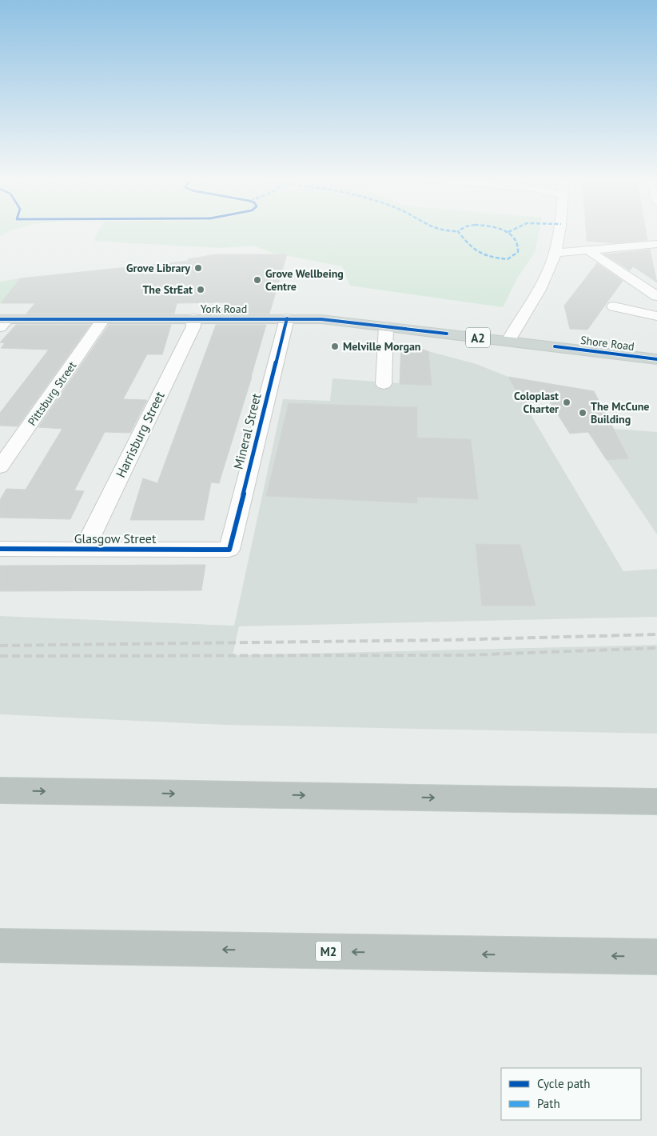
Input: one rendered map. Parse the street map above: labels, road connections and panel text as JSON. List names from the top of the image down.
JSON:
{
  "streets": {
    "highway": ["M2"],
    "main road": ["York Road", "A2", "Shore Road"],
    "street": [
      "Pittsburg Street",
      "Mineral Street",
      "Harrisburg Street",
      "Glasgow Street"
    ]
  },
  "crossings": [
    ["York Road", "Shore Road"],
    ["York Road", "Pittsburg Street"],
    ["York Road", "Mineral Street"],
    ["York Road", "Harrisburg Street"],
    ["Mineral Street", "Glasgow Street"],
    ["Harrisburg Street", "Glasgow Street"]
  ],
  "places": [
    "Grove Library",
    "Grove Wellbeing Centre",
    "The StrEat",
    "Melville Morgan",
    "Coloplast Charter",
    "The McCune Building"
  ],
  "legend": ["Cycle path", "Path"]
}
